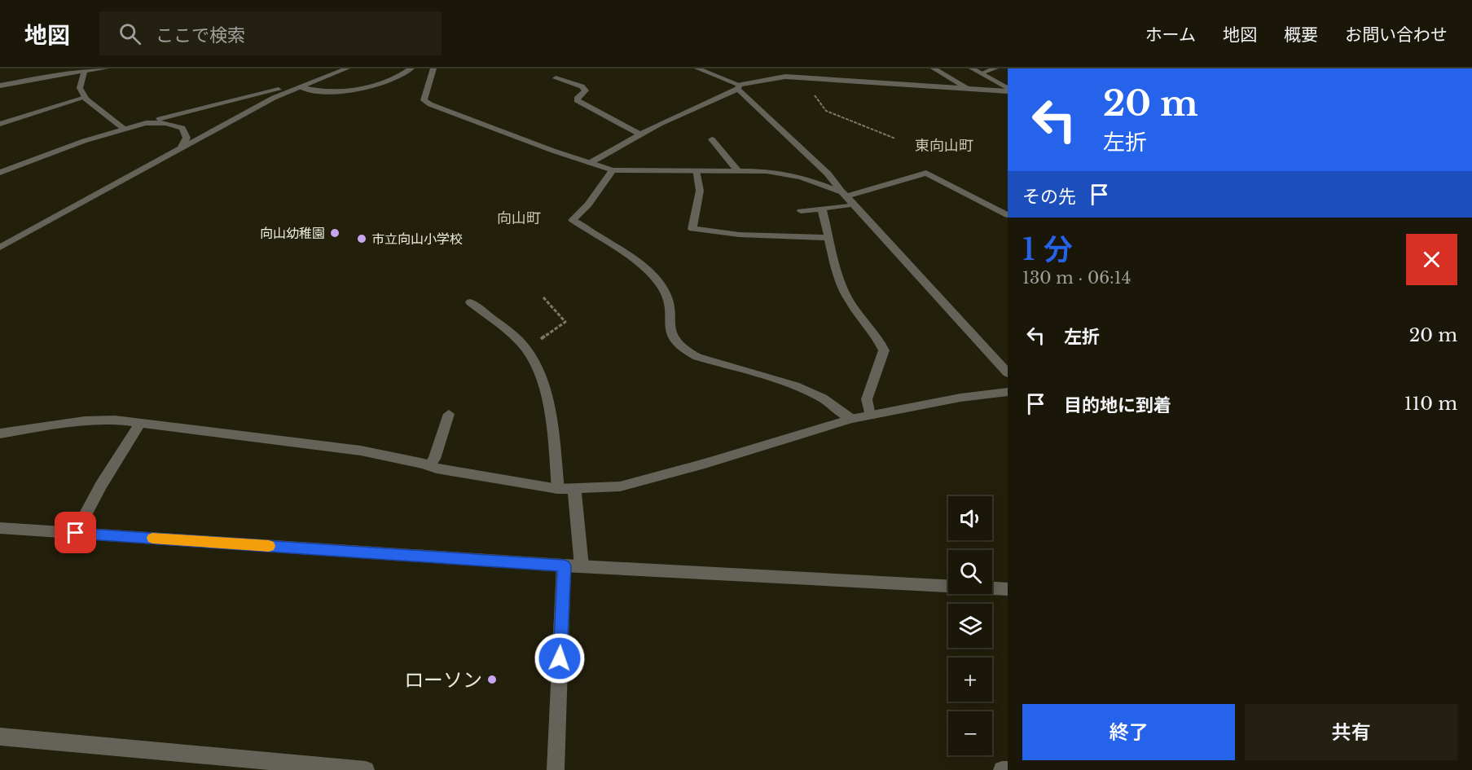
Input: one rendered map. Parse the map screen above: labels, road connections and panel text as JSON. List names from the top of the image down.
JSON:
{
  "districts": ["東向山町", "向山町"],
  "places": ["向山幼稚園", "市立向山小学校", "ローソン"],
  "page": {
    "header": "地図",
    "search": "ここで検索",
    "nav": [
      "ホーム",
      "地図",
      "概要",
      "お問い合わせ"
    ],
    "turn": ["20 m", "左折"],
    "then": "その先",
    "heading": ["1 分", "130 m · 06:14"],
    "list": [
      {
        "name": "左折",
        "value": "20 m"
      },
      {
        "name": "目的地に到着",
        "value": "110 m"
      }
    ],
    "map_buttons": ["+", "−"],
    "buttons": ["終了", "共有"]
  }
}
